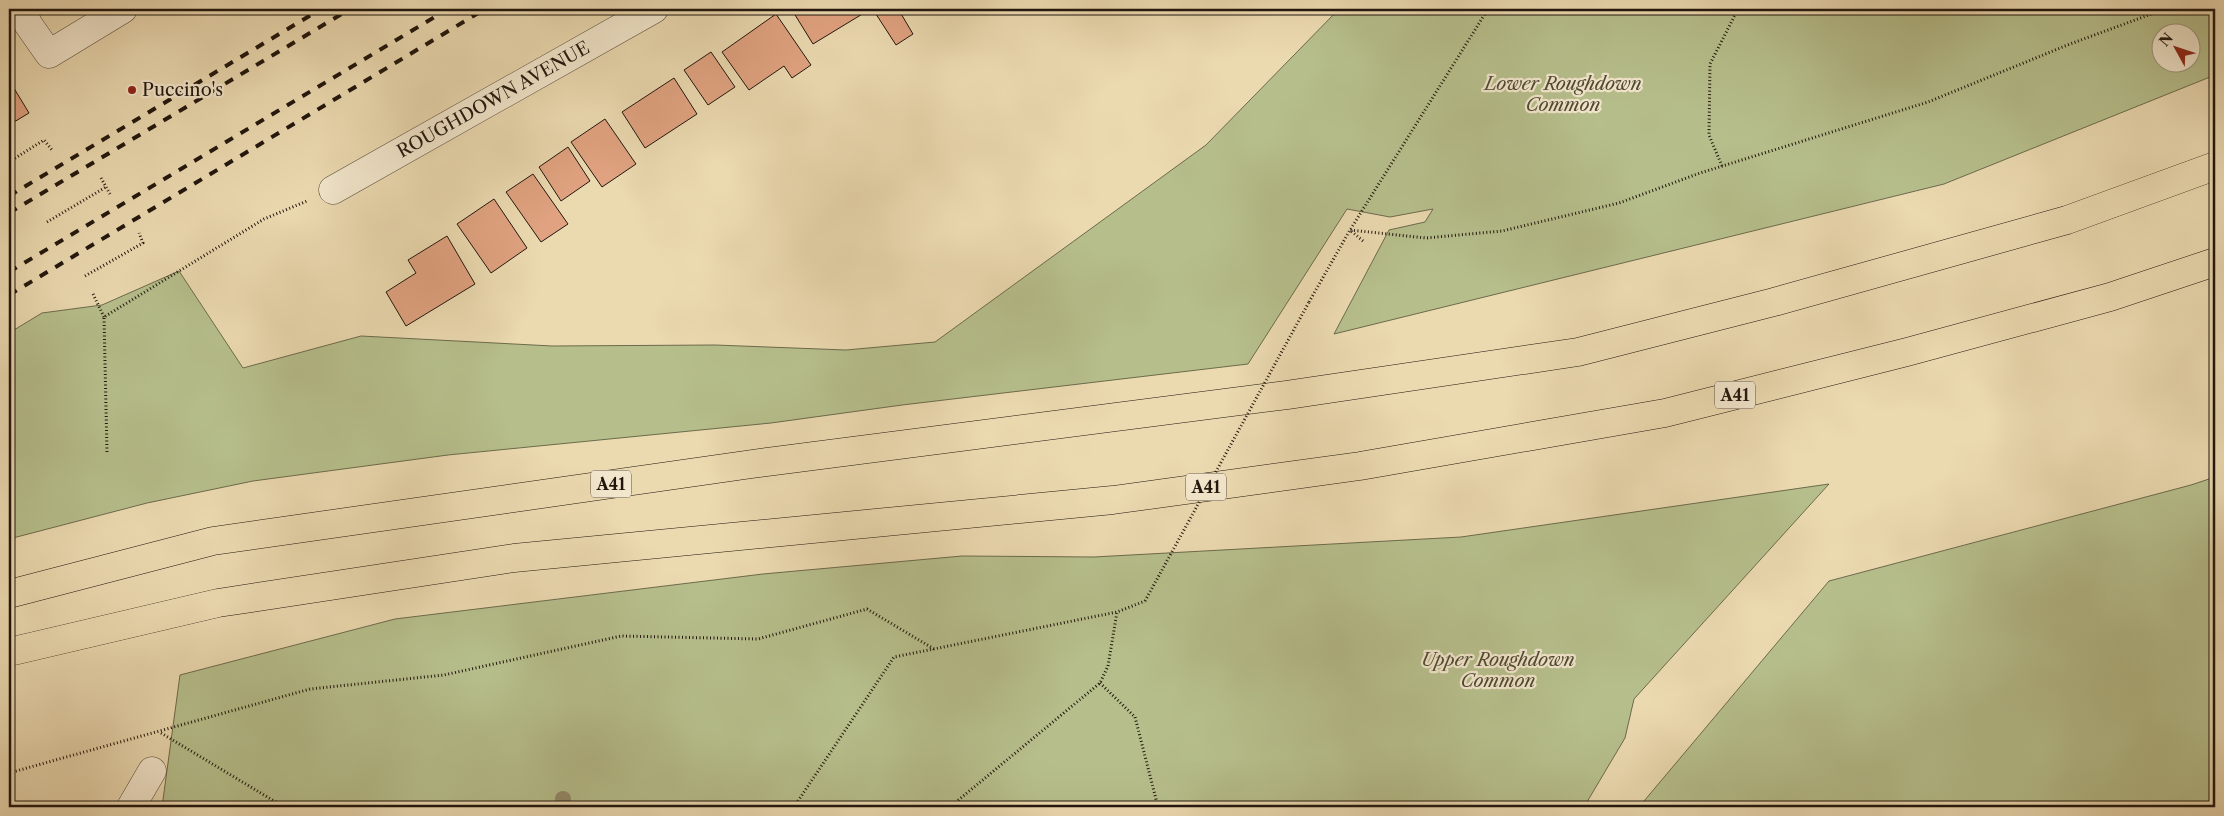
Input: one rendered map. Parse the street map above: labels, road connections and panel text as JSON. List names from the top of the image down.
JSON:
{
  "streets": {
    "highway": ["A41"],
    "street": ["ROUGHDOWN AVENUE"]
  },
  "parks": ["Lower Roughdown Common", "Upper Roughdown Common"],
  "places": ["Puccino's"],
  "north": "top left"
}
